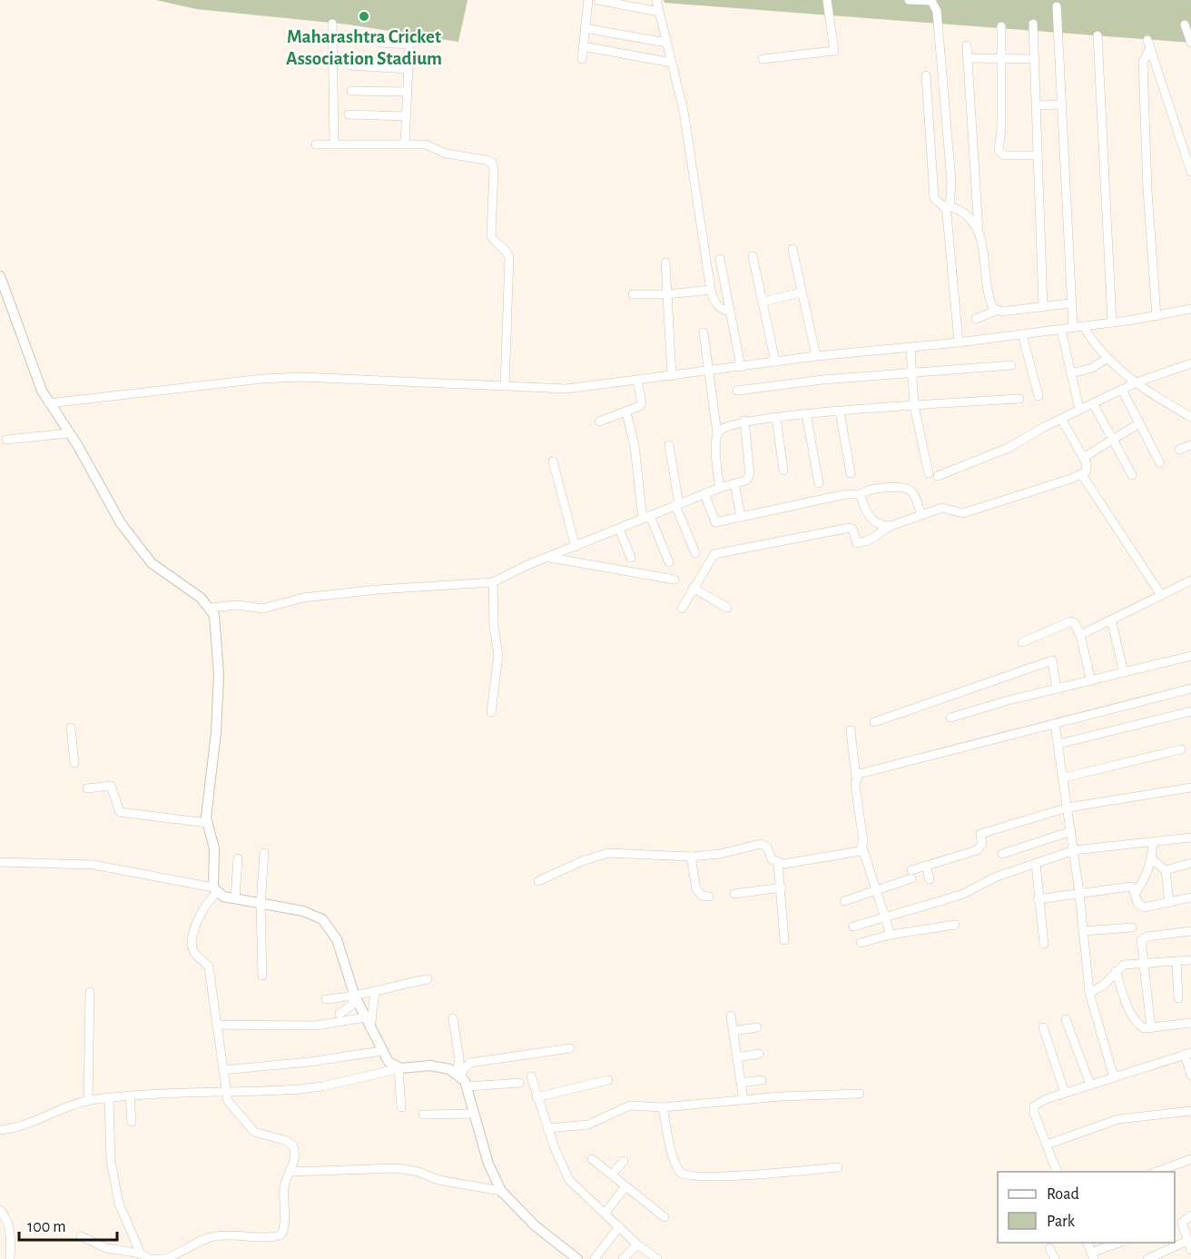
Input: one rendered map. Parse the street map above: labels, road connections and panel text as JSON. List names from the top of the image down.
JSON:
{
  "places": ["Maharashtra Cricket Association Stadium"],
  "legend": ["Road", "Park"],
  "scale_bar": "100 m"
}
